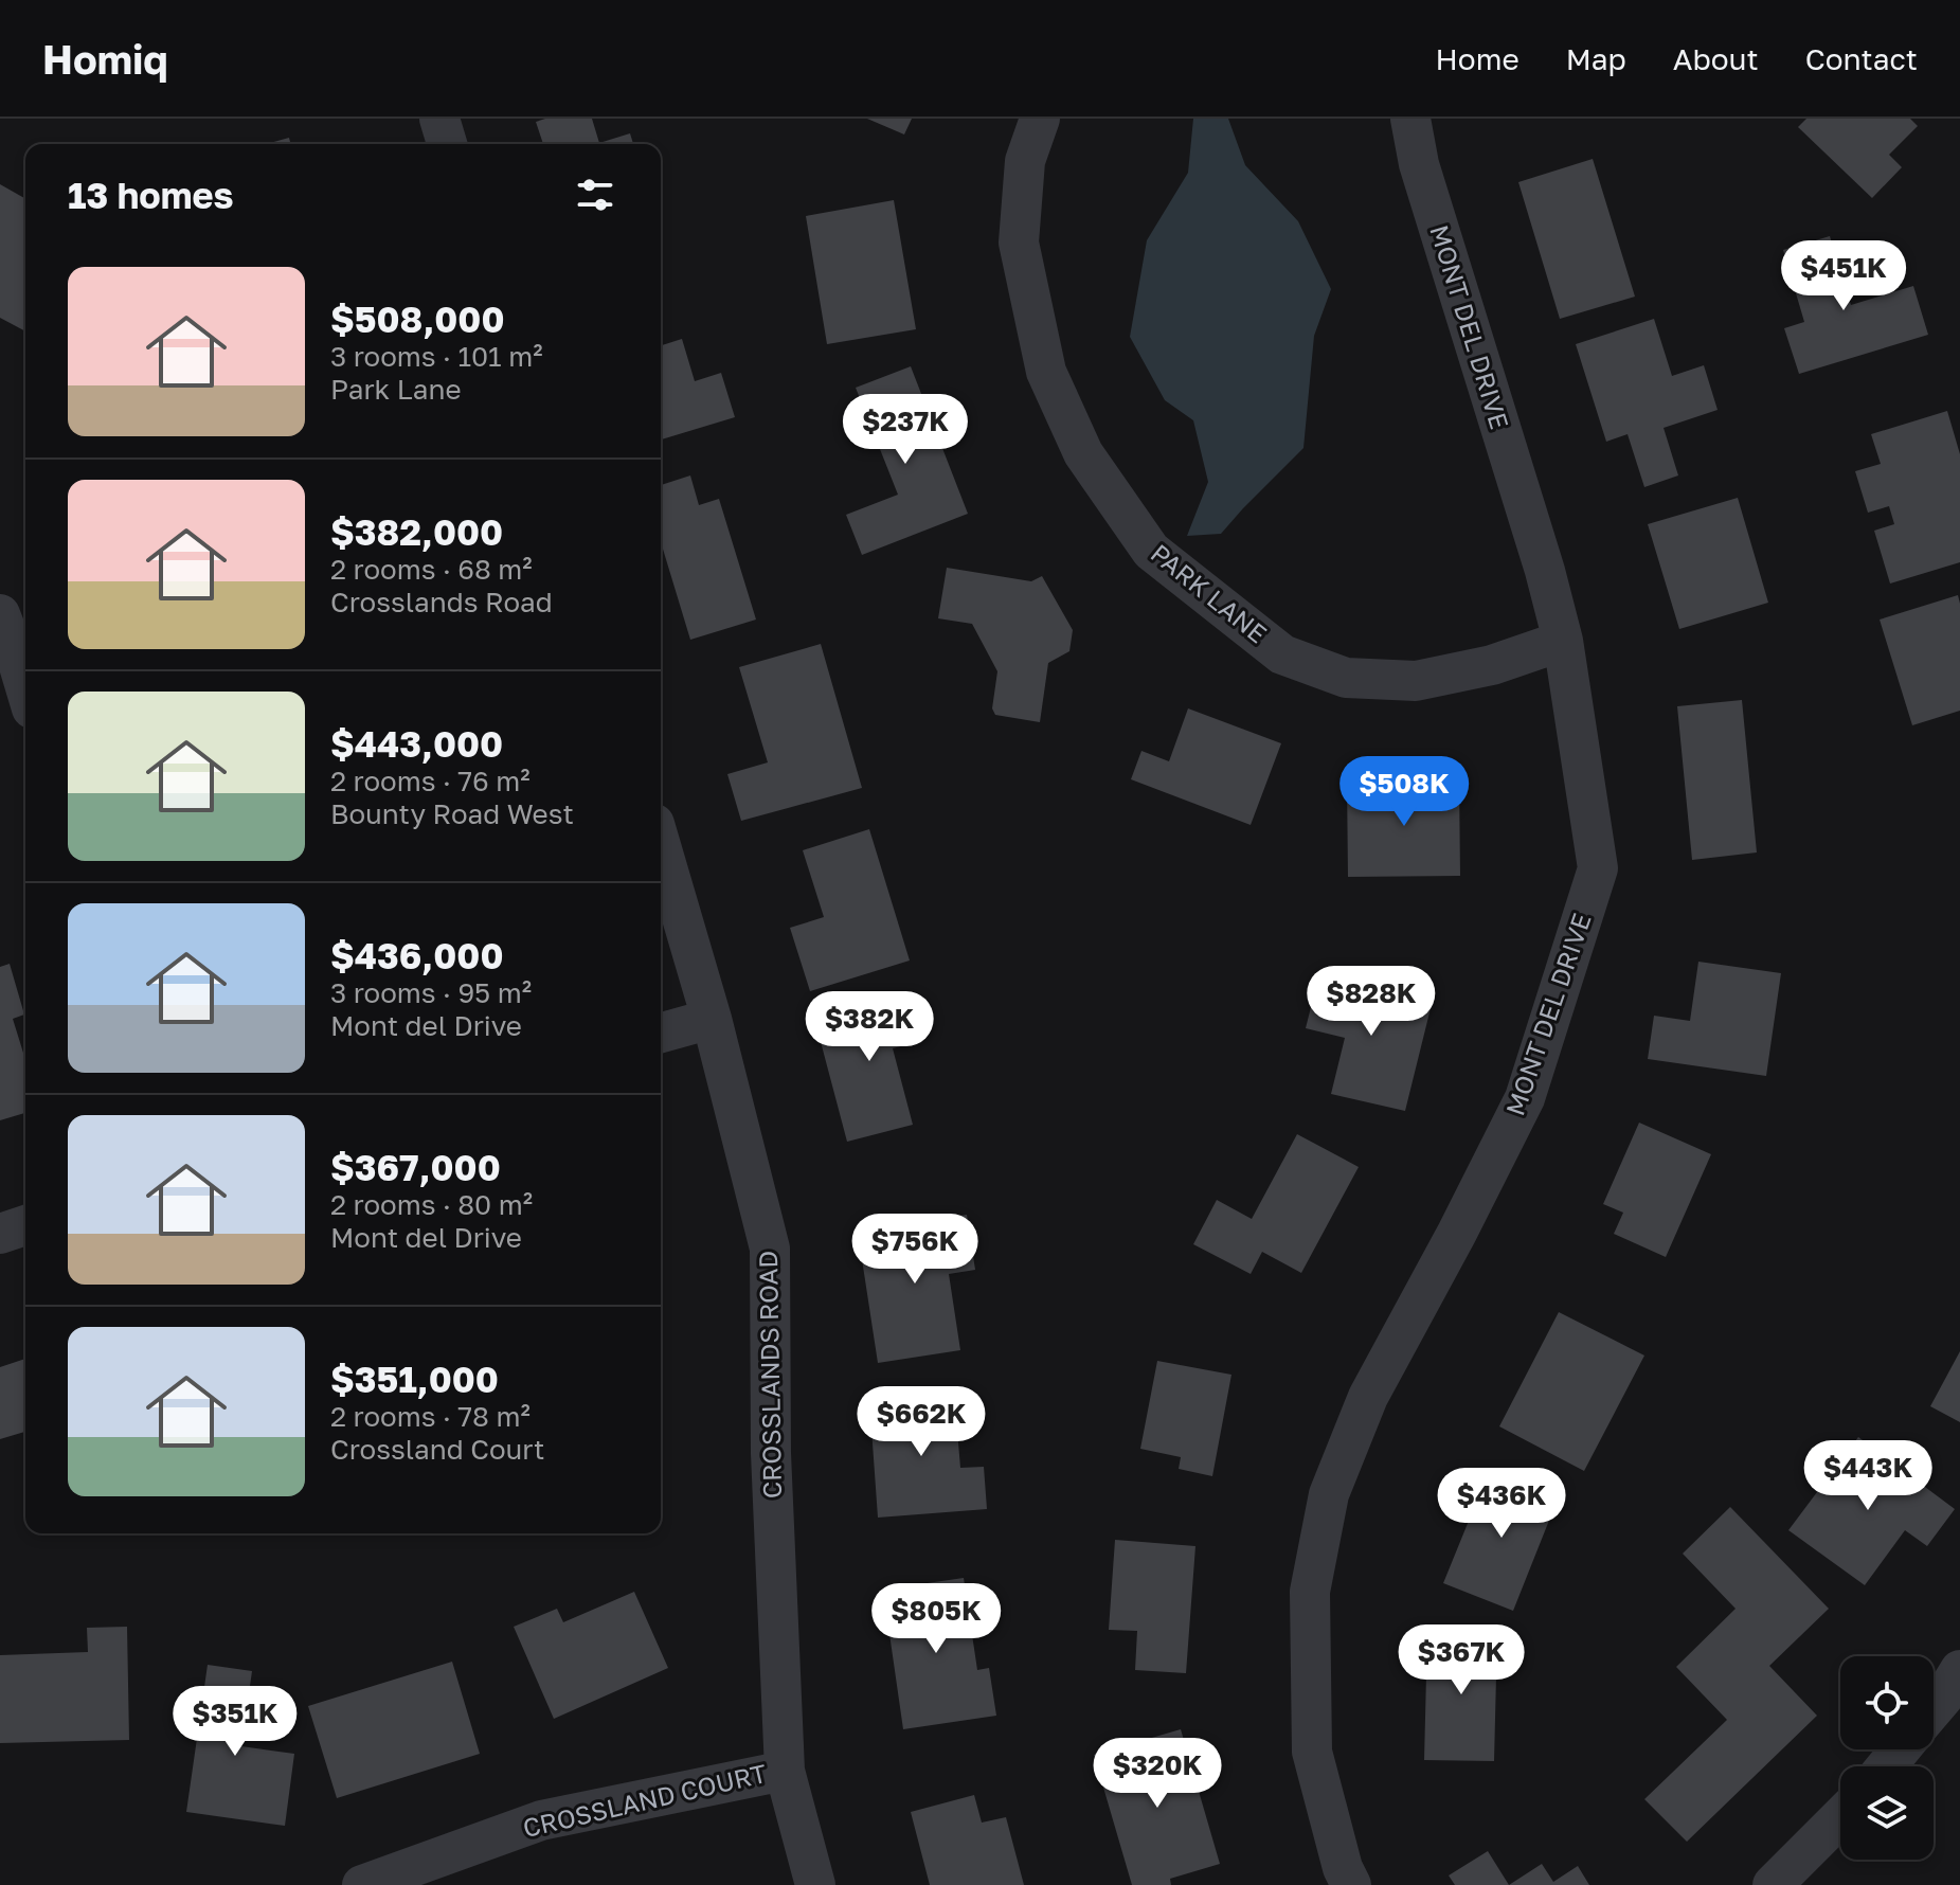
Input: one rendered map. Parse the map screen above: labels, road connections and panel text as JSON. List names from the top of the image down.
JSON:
{
  "streets": {
    "street": [
      "MONT DEL DRIVE",
      "PARK LANE",
      "CROSSLANDS ROAD",
      "CROSSLAND COURT"
    ]
  },
  "crossings": [
    ["MONT DEL DRIVE", "PARK LANE"],
    ["CROSSLANDS ROAD", "CROSSLAND COURT"]
  ],
  "page": {
    "header": "Homiq",
    "nav": [
      "Home",
      "Map",
      "About",
      "Contact"
    ],
    "heading": "13 homes",
    "price": [
      "$451K",
      "$237K",
      "$508K",
      "$828K",
      "$382K",
      "$756K",
      "$662K",
      "$443K",
      "$436K",
      "$805K",
      "$367K",
      "$351K",
      "$320K"
    ],
    "list": [
      {
        "name": "$508,000",
        "note": "3 rooms · 101 m² · Park Lane"
      },
      {
        "name": "$382,000",
        "note": "2 rooms · 68 m² · Crosslands Road"
      },
      {
        "name": "$443,000",
        "note": "2 rooms · 76 m² · Bounty Road West"
      },
      {
        "name": "$436,000",
        "note": "3 rooms · 95 m² · Mont del Drive"
      },
      {
        "name": "$367,000",
        "note": "2 rooms · 80 m² · Mont del Drive"
      },
      {
        "name": "$351,000",
        "note": "2 rooms · 78 m² · Crossland Court"
      }
    ]
  }
}
